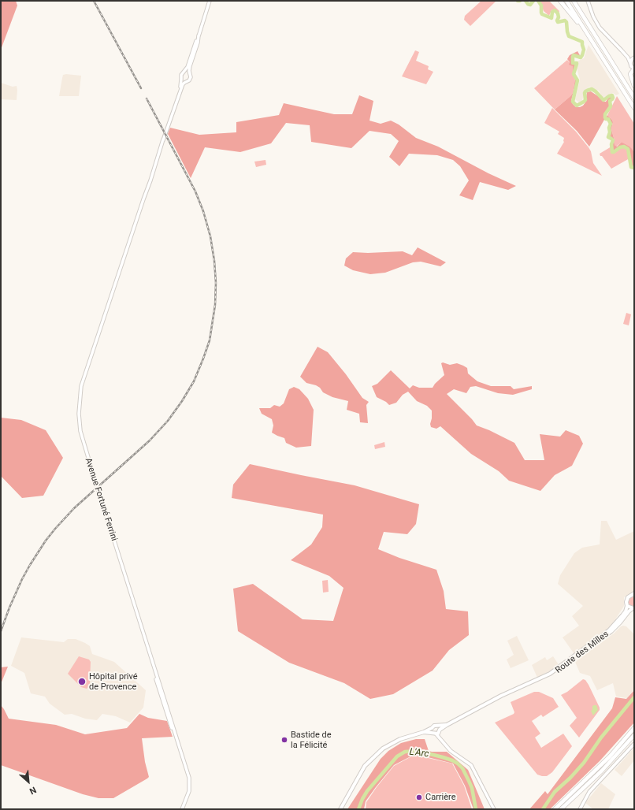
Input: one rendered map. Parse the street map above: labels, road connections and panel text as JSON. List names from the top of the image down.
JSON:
{
  "streets": {
    "main road": ["Avenue Fortuné Ferrini", "Route des Milles"]
  },
  "water": ["L'Arc"],
  "places": ["Hôpital privé de Provence", "Bastide de la Félicité", "Carrière"],
  "north": "bottom right"
}
